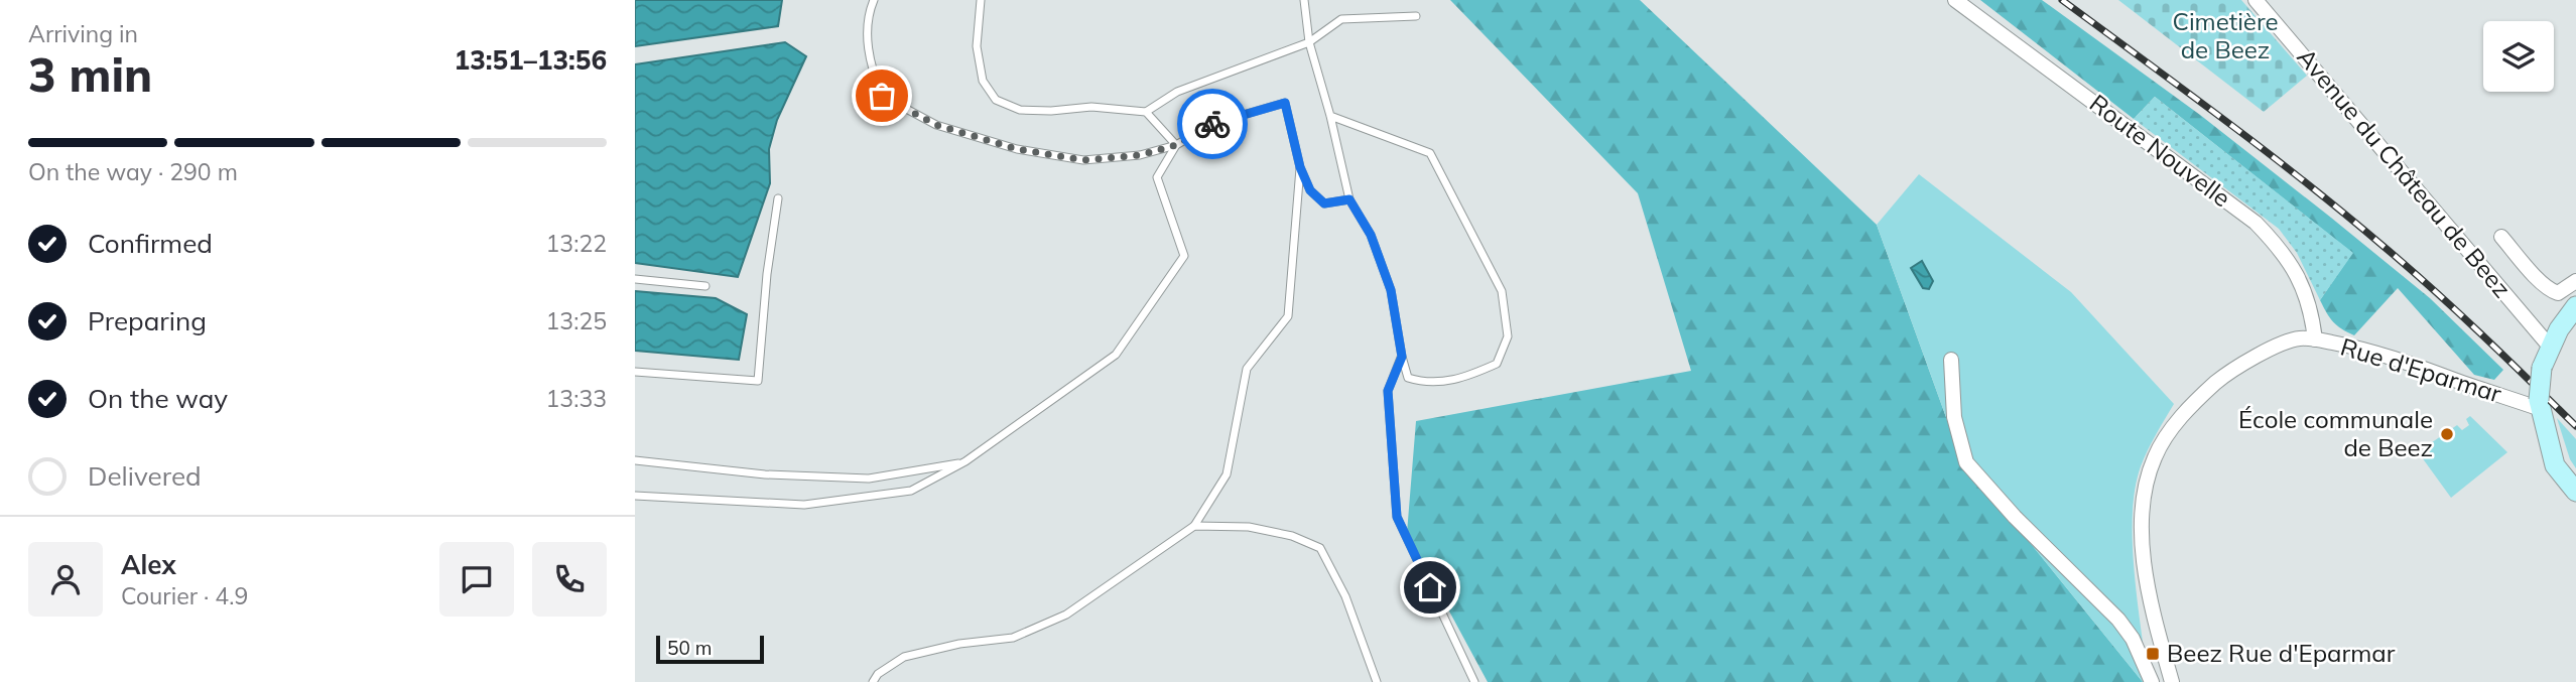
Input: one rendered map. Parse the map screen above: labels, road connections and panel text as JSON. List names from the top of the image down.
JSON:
{
  "streets": {
    "street": ["Route Nouvelle", "Avenue du Château de Beez", "Rue d'Eparmar"]
  },
  "crossings": [
    ["Route Nouvelle", "Rue d'Eparmar"]
  ],
  "parks": ["Cimetière de Beez"],
  "places": {
    "other": ["École communale de Beez"],
    "transit": ["Beez Rue d'Eparmar"]
  },
  "scale_bar": "50 m",
  "page": {
    "heading": ["3 min", "Arriving in", "13:51–13:56"],
    "panel": ["Alex", "Courier · 4.9"],
    "bar": "On the way · 290 m",
    "list": [
      ["Confirmed", "13:22"],
      ["Preparing", "13:25"],
      ["On the way", "13:33"],
      "Delivered"
    ],
    "scale": "50 m"
  }
}
